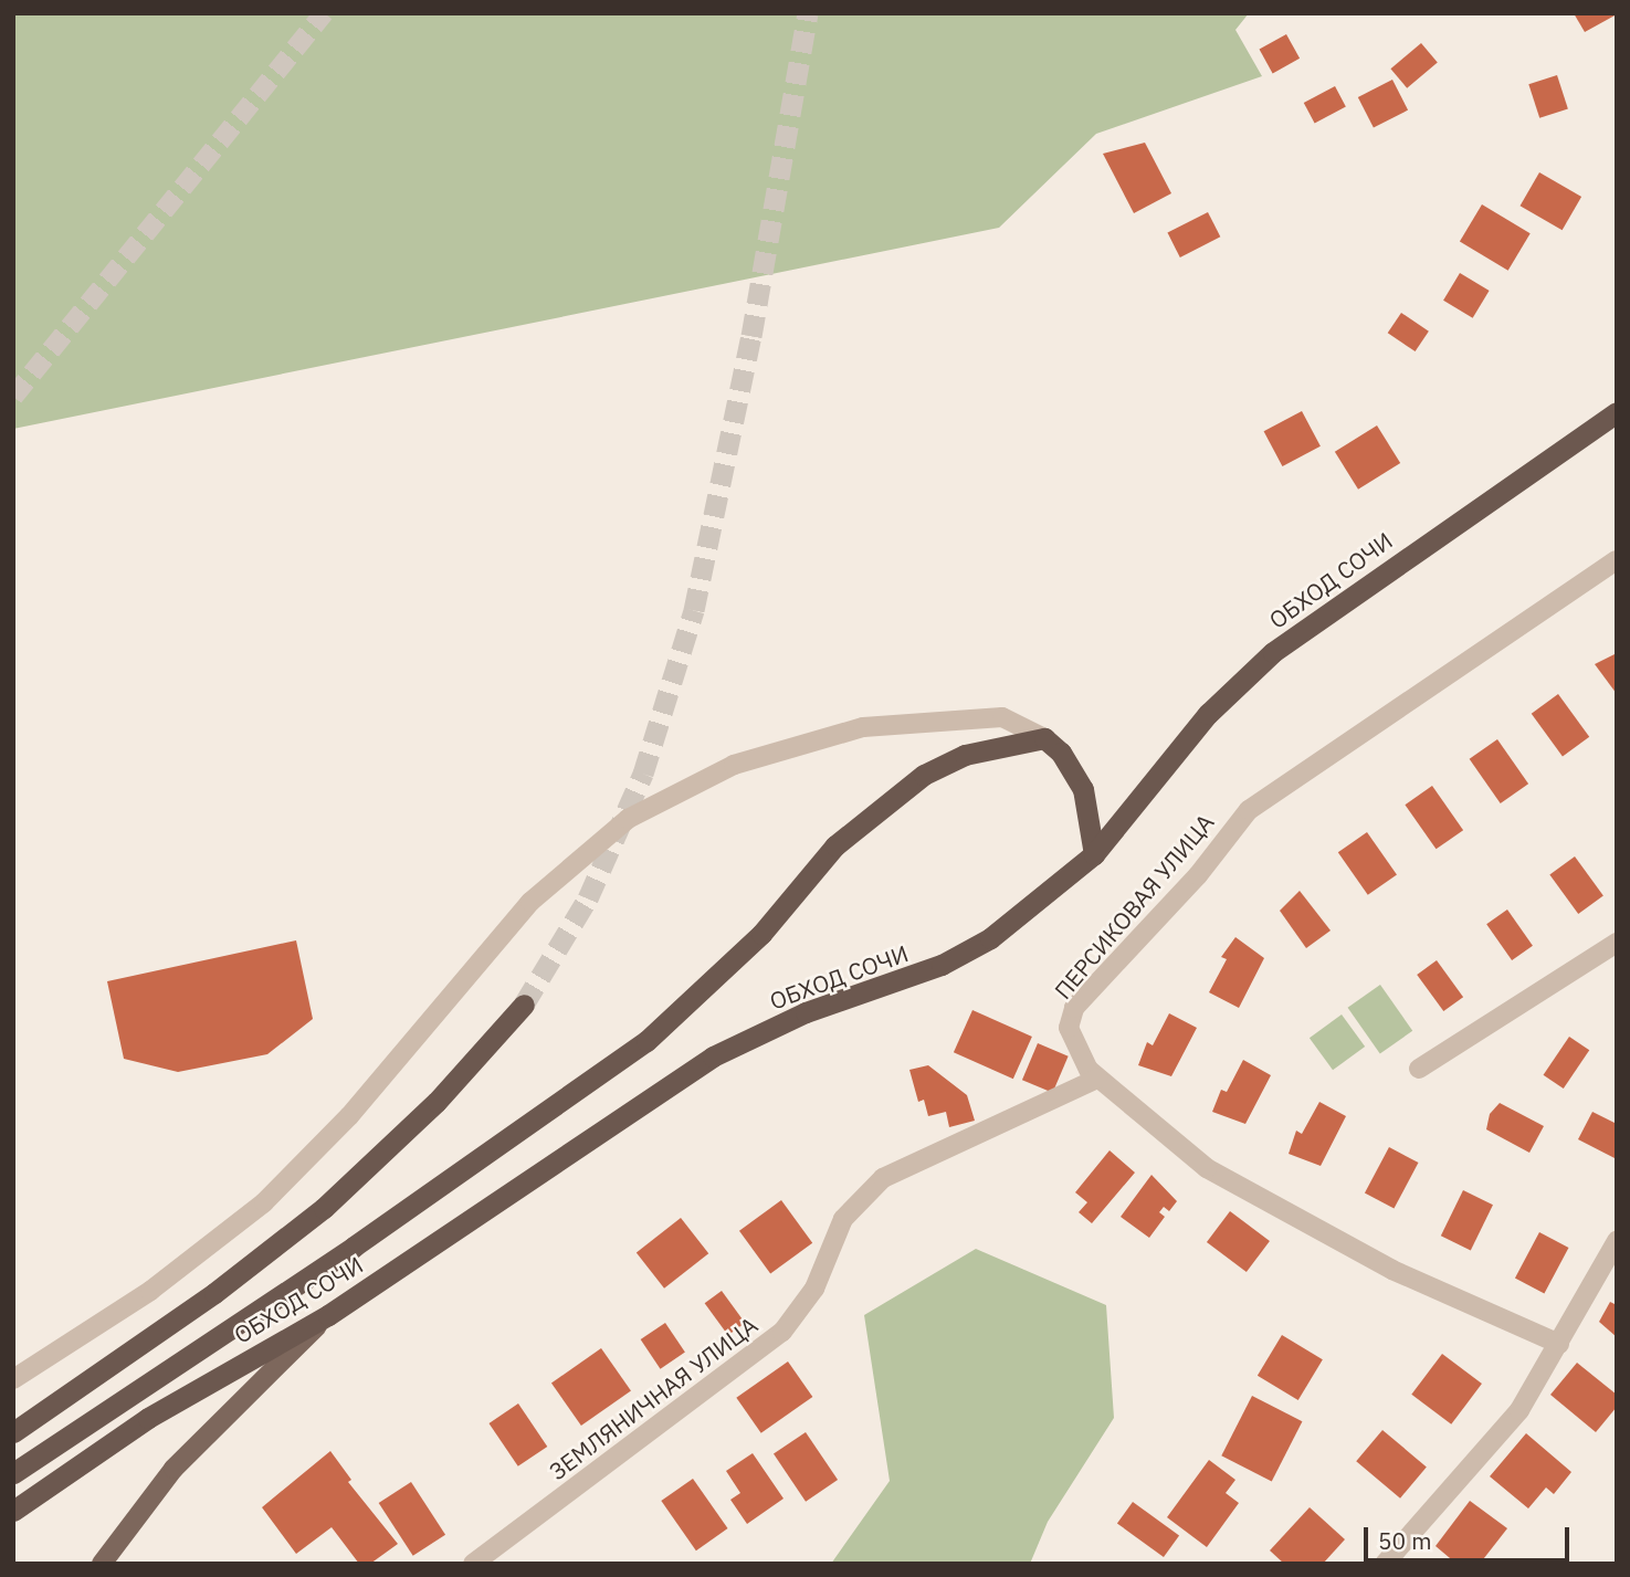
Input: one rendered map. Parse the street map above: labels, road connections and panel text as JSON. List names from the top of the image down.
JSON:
{
  "streets": {
    "highway": ["ОБХОД СОЧИ"],
    "street": ["ПЕРСИКОВАЯ УЛИЦА", "ЗЕМЛЯНИЧНАЯ УЛИЦА"]
  },
  "crossings": [
    ["ПЕРСИКОВАЯ УЛИЦА", "ЗЕМЛЯНИЧНАЯ УЛИЦА"]
  ],
  "scale_bar": "50 m"
}
